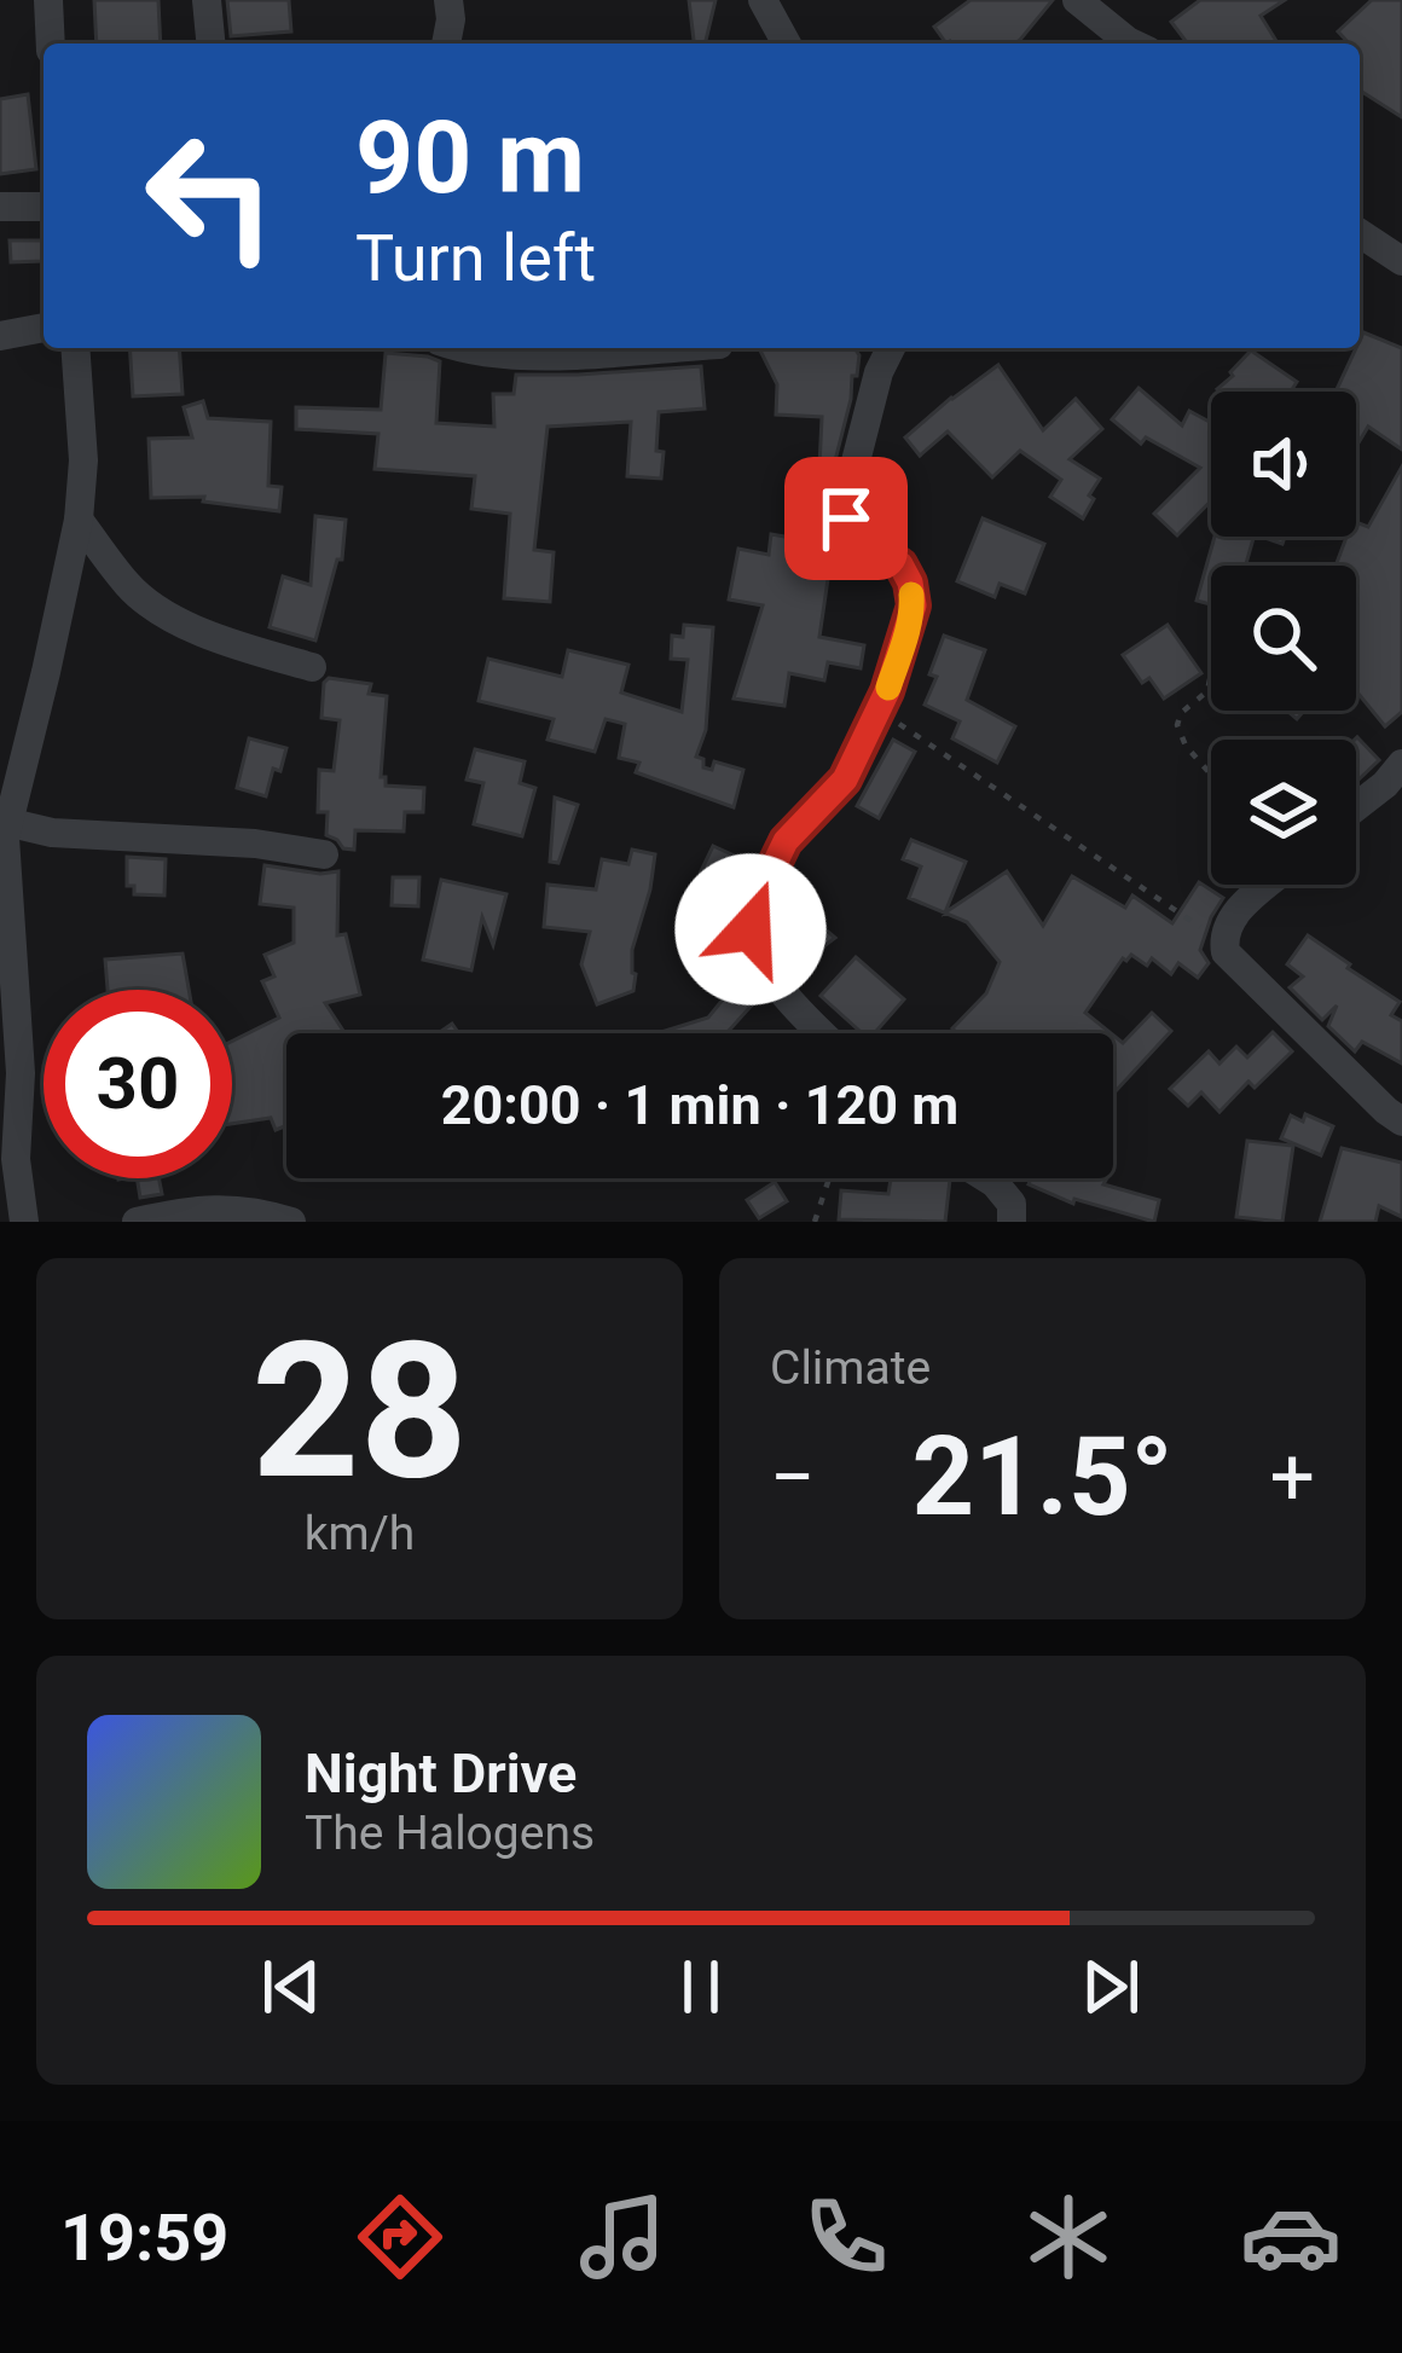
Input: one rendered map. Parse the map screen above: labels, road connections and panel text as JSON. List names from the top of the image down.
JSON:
{
  "page": {
    "turn": ["90 m", "Turn left"],
    "limit": "30",
    "trip": "20:00 · 1 min · 120 m",
    "tile": [
      ["28", "km/h"],
      "Climate"
    ],
    "heat": ["−", "21.5°", "+"],
    "song": ["Night Drive", "The Halogens"],
    "tabs": "19:59"
  }
}
